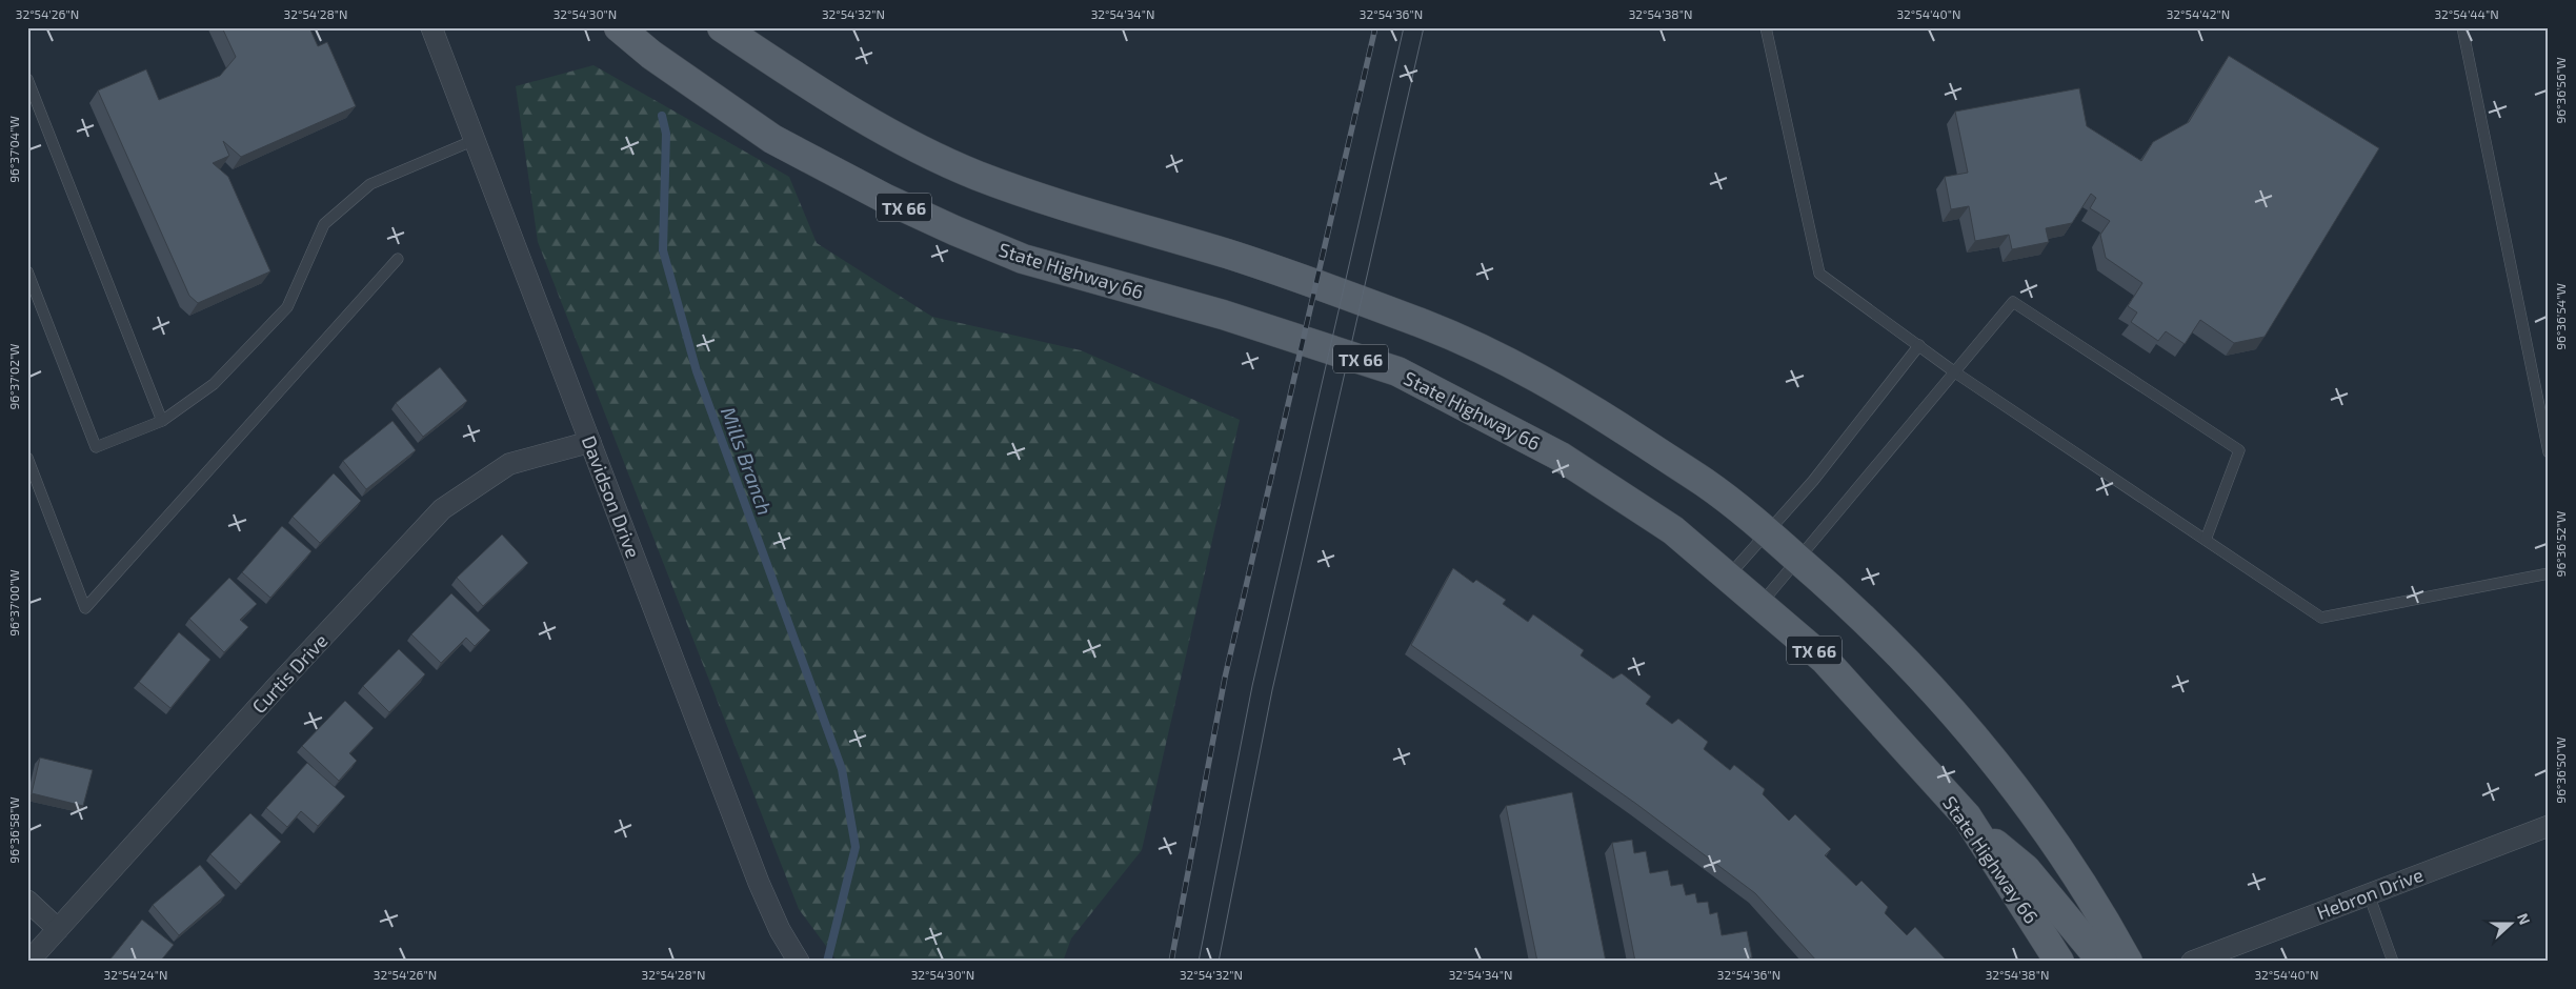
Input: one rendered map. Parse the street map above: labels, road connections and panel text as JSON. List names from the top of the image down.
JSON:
{
  "streets": {
    "main road": ["TX 66", "State Highway 66"],
    "street": ["Davidson Drive", "Curtis Drive", "Hebron Drive"]
  },
  "crossings": [
    ["Davidson Drive", "Curtis Drive"]
  ],
  "water": ["Mills Branch"],
  "north": "right",
  "coordinates": [
    "32°54'26\"N",
    "32°54'28\"N",
    "32°54'30\"N",
    "32°54'32\"N",
    "32°54'34\"N",
    "32°54'36\"N",
    "32°54'38\"N",
    "32°54'40\"N",
    "32°54'42\"N",
    "32°54'44\"N",
    "96°36'56\"W",
    "96°37'04\"W",
    "96°36'54\"W",
    "96°37'02\"W",
    "96°36'52\"W",
    "96°37'00\"W",
    "96°36'50\"W",
    "96°36'58\"W",
    "32°54'24\"N"
  ]
}
